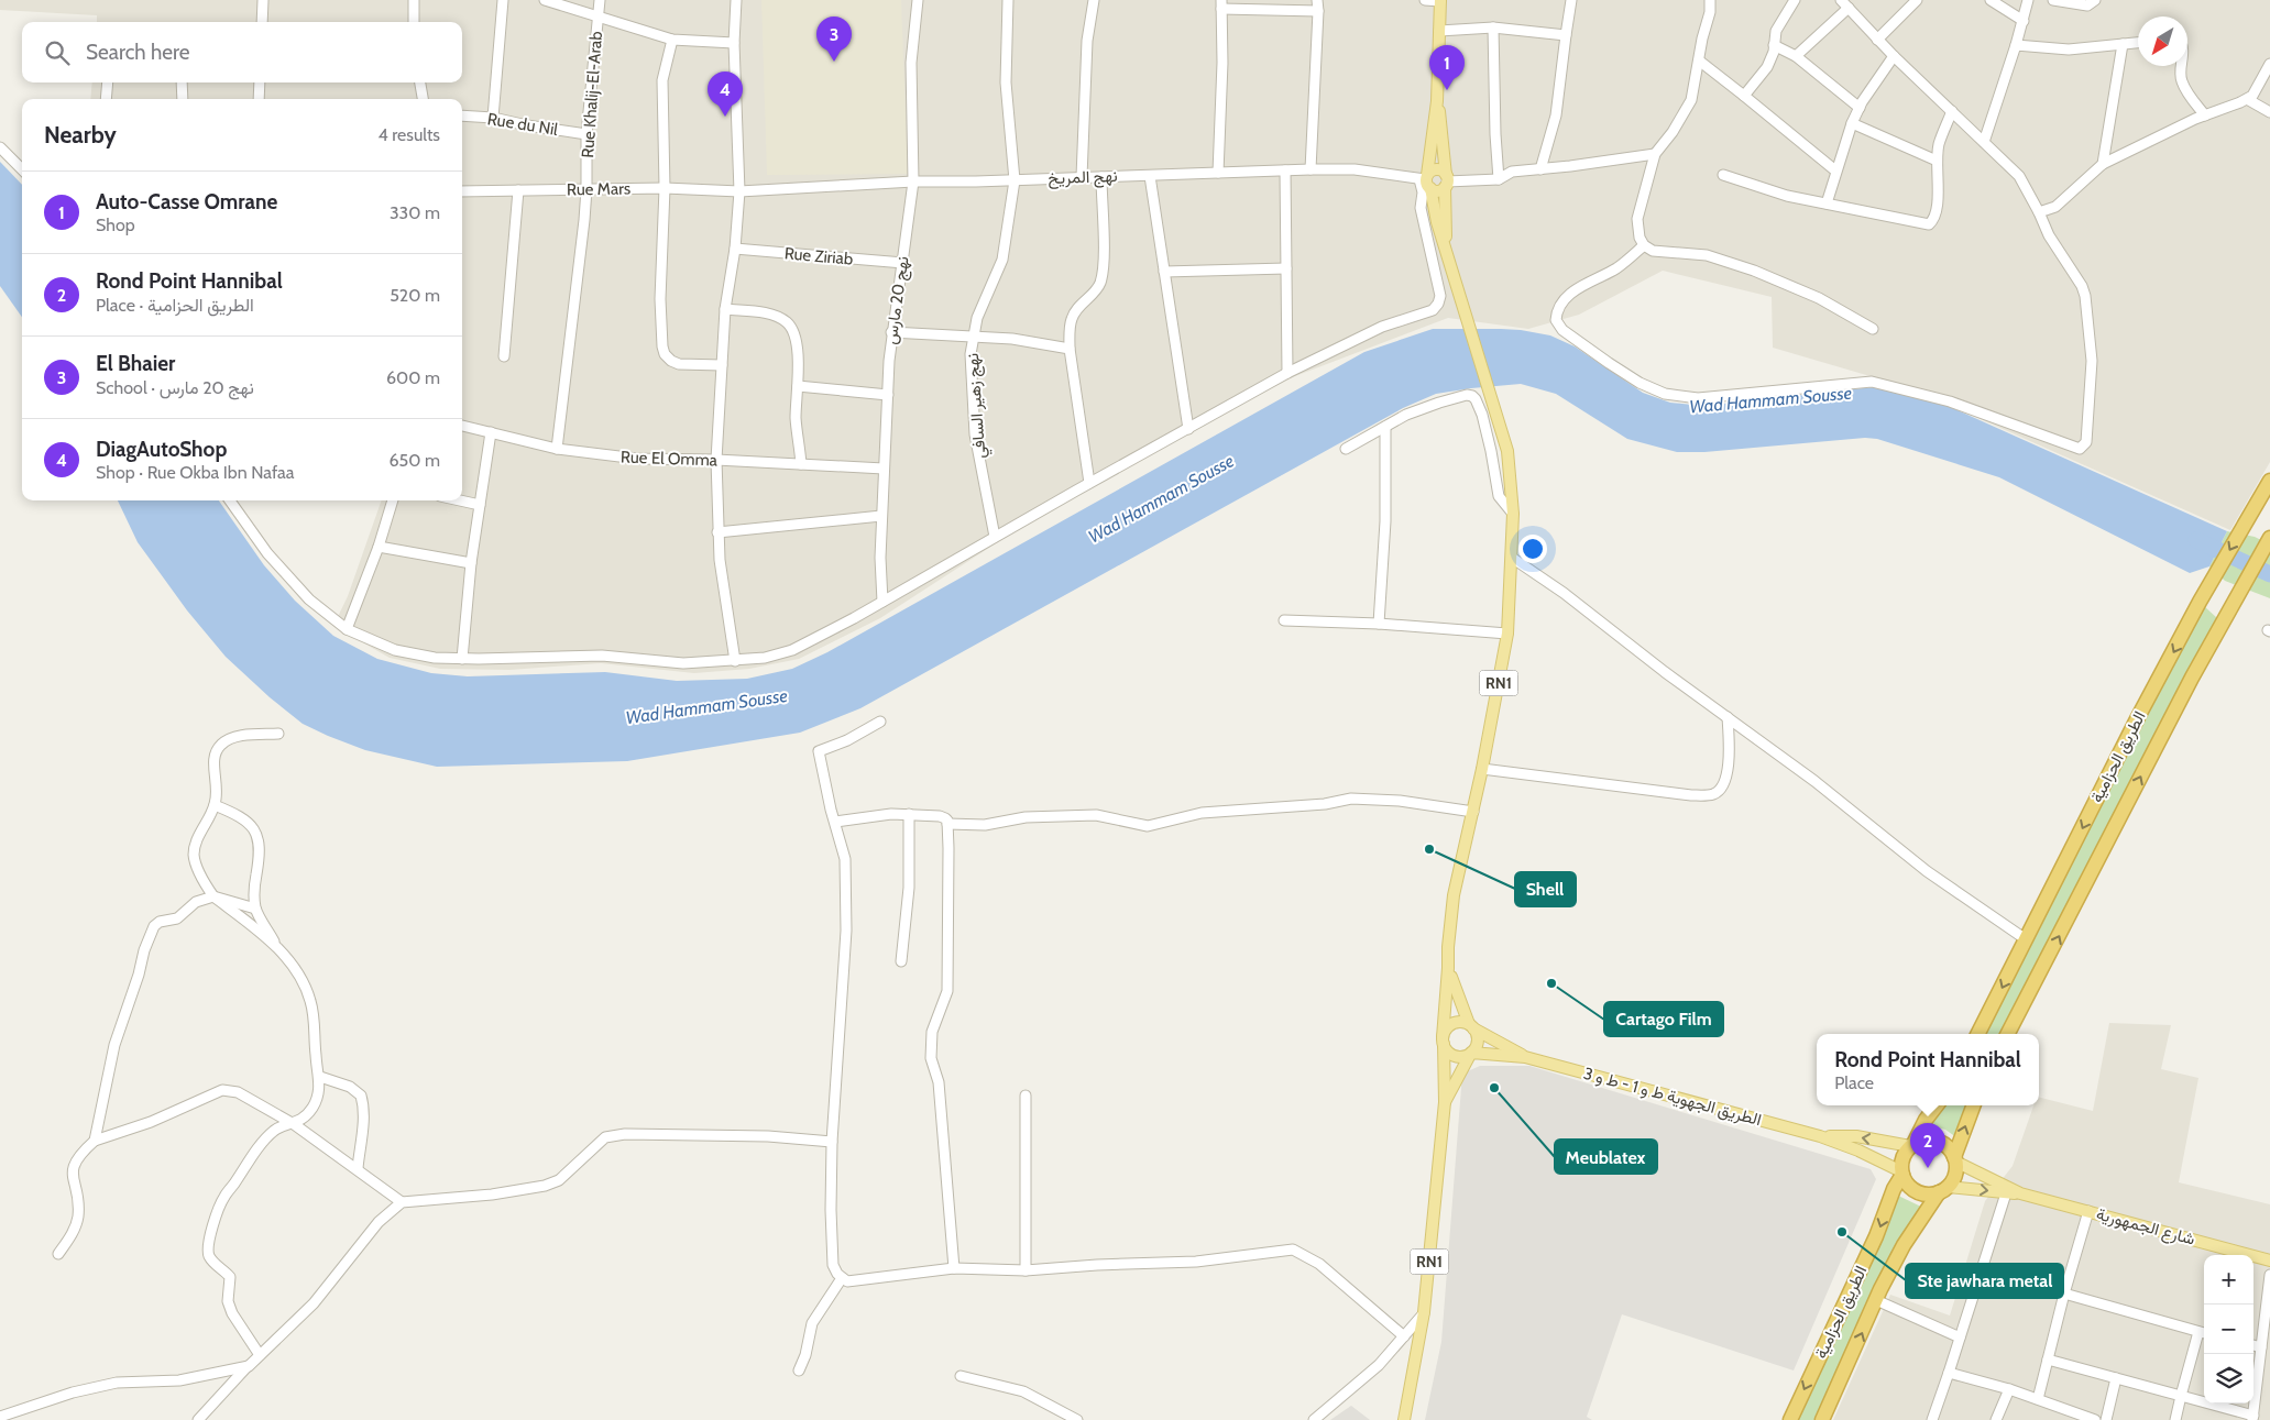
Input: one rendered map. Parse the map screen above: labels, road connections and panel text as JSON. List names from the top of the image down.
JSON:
{
  "streets": {
    "highway": ["الطريق الحزامية"],
    "main road": ["RN1", "الطريق الجهوية ط و 1 - ط و 3", "شارع الجمهورية"],
    "street": [
      "Rue Khalij-El-Arab",
      "Rue du Nil",
      "نهج المريخ",
      "Rue Mars",
      "Rue Ziriab",
      "نهج 20 مارس",
      "نهج زهير السافي",
      "Rue El Omma"
    ]
  },
  "crossings": [
    ["Rue Khalij-El-Arab", "Rue du Nil"],
    ["Rue Khalij-El-Arab", "Rue Mars"],
    ["Rue Khalij-El-Arab", "Rue El Omma"],
    ["نهج المريخ", "Rue Mars"],
    ["نهج المريخ", "نهج 20 مارس"],
    ["نهج المريخ", "نهج زهير السافي"],
    ["نهج المريخ", "RN1"],
    ["Rue Ziriab", "نهج 20 مارس"],
    ["نهج 20 مارس", "Rue El Omma"],
    ["RN1", "الطريق الجهوية ط و 1 - ط و 3"],
    ["الطريق الحزامية", "الطريق الجهوية ط و 1 - ط و 3"],
    ["الطريق الحزامية", "شارع الجمهورية"],
    ["الطريق الجهوية ط و 1 - ط و 3", "شارع الجمهورية"]
  ],
  "water": ["Wad Hammam Sousse"],
  "places": [
    "Shell",
    "Cartago Film",
    "Meublatex",
    "Ste jawhara metal"
  ],
  "north": "bottom left",
  "page": {
    "pins": [
      "3",
      "1",
      "4",
      "2"
    ],
    "search": "Search here",
    "heading": ["Nearby", "4 results"],
    "list": [
      {
        "mark": "1",
        "name": "Auto-Casse Omrane",
        "note": "Shop",
        "value": "330 m"
      },
      {
        "mark": "2",
        "name": "Rond Point Hannibal",
        "note": "Place · الطريق الحزامية",
        "value": "520 m"
      },
      {
        "mark": "3",
        "name": "El Bhaier",
        "note": "School · نهج 20 مارس",
        "value": "600 m"
      },
      {
        "mark": "4",
        "name": "DiagAutoShop",
        "note": "Shop · Rue Okba Ibn Nafaa",
        "value": "650 m"
      }
    ],
    "popup": ["Rond Point Hannibal", "Place"],
    "map_buttons": ["+", "−"]
  }
}
